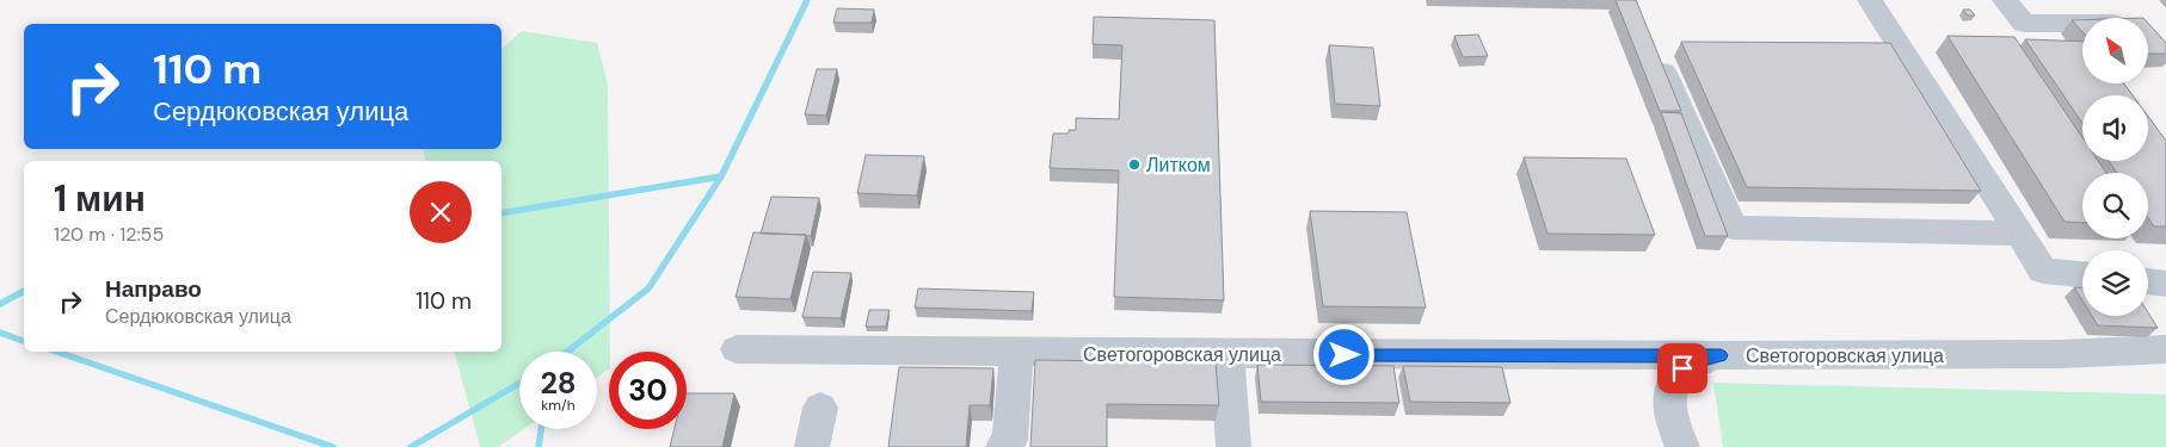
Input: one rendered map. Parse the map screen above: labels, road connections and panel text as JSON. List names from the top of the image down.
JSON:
{
  "streets": {
    "street": ["Светогоровская улица"]
  },
  "places": ["Литком"],
  "north": "top left",
  "page": {
    "turn": ["110 m", "Сердюковская улица"],
    "heading": ["1 мин", "120 m · 12:55"],
    "list": [
      {
        "name": "Направо",
        "note": "Сердюковская улица",
        "value": "110 m"
      }
    ],
    "speed": "28 km/h",
    "limit": "30"
  }
}
